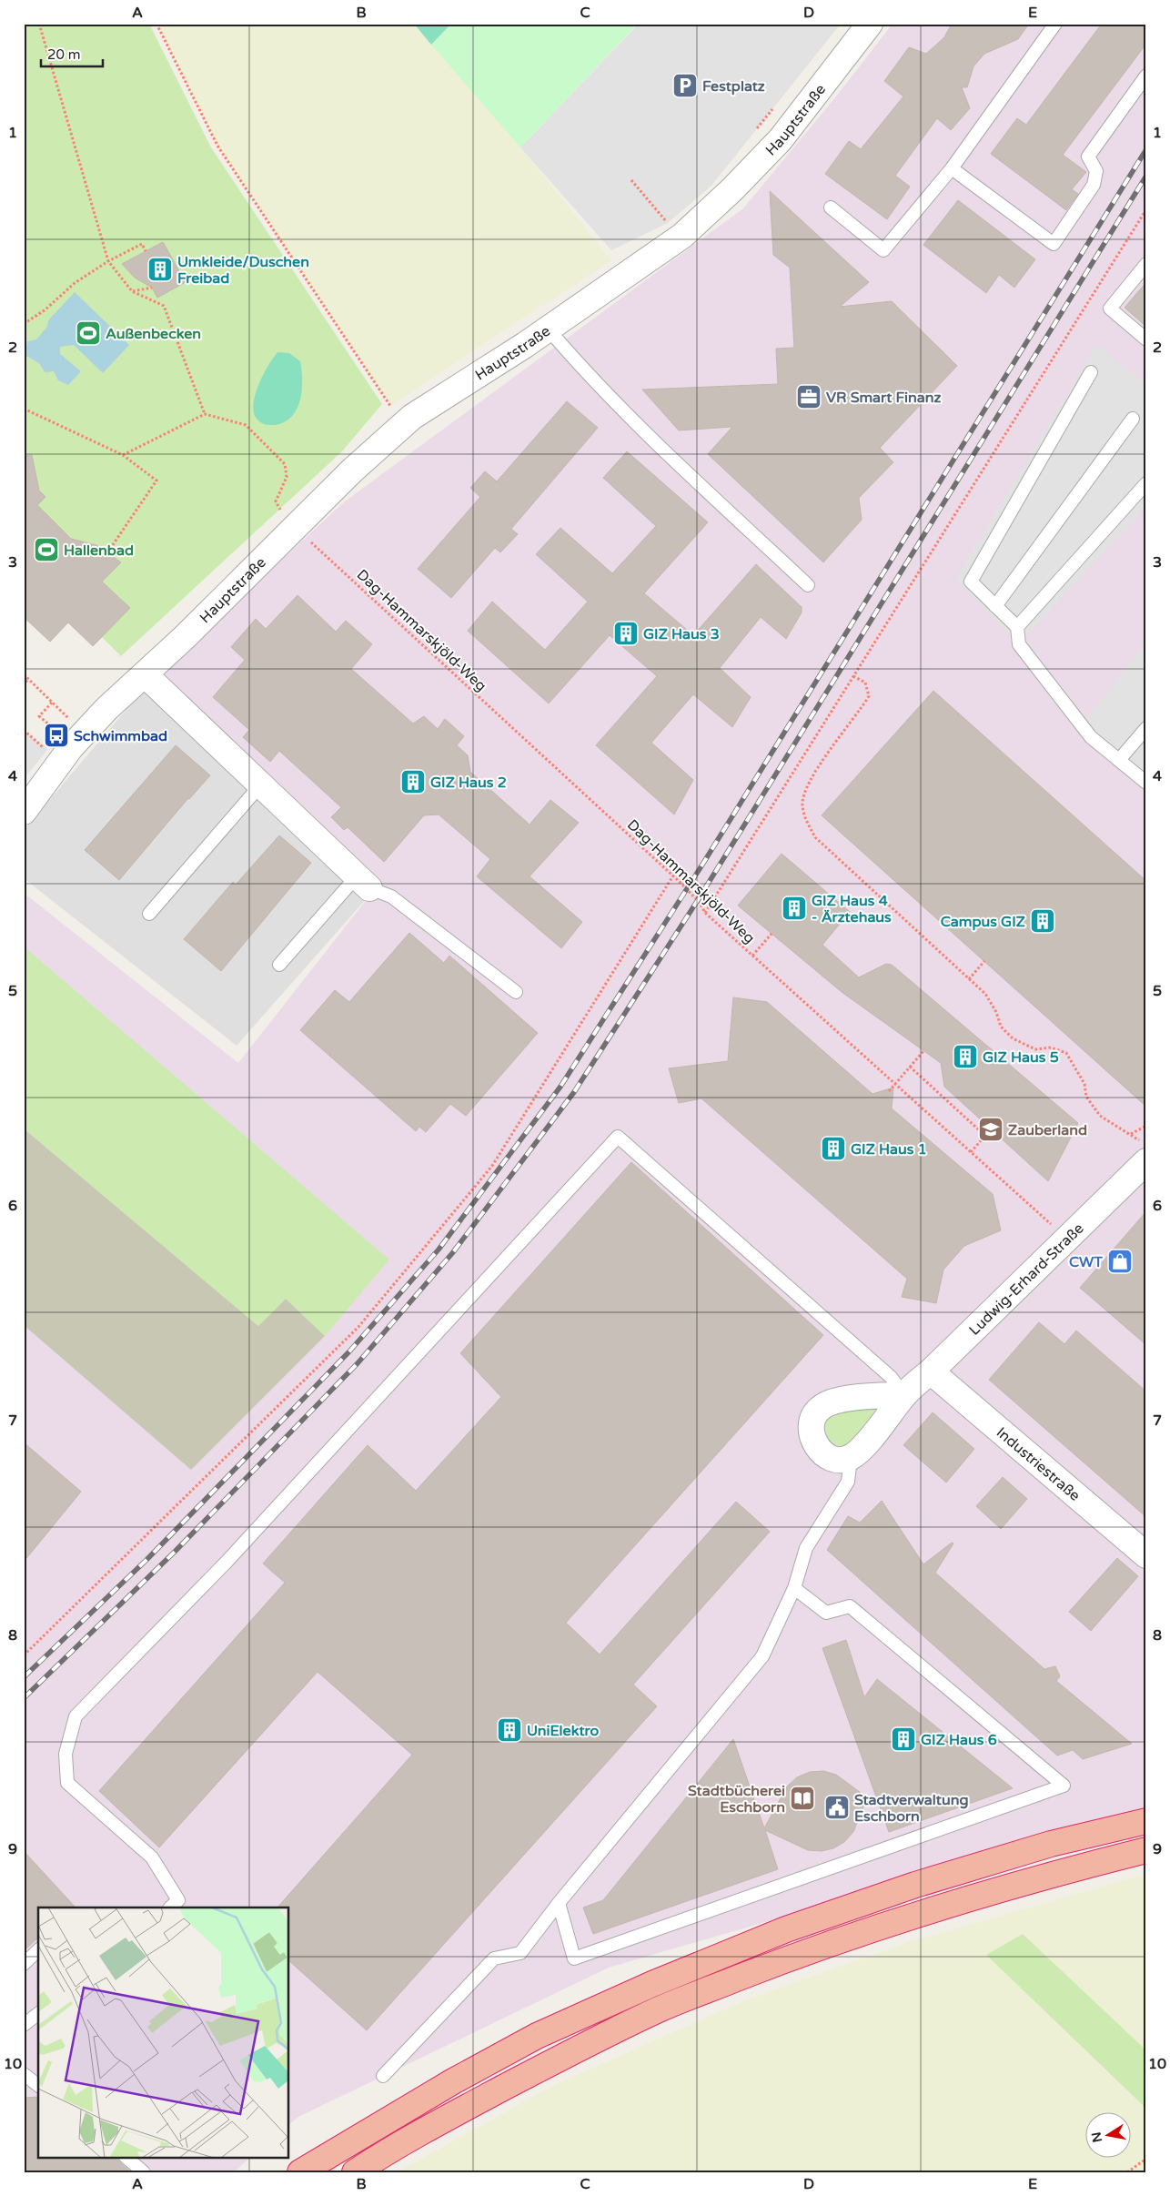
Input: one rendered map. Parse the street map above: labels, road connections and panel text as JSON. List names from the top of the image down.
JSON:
{
  "streets": {
    "street": ["Hauptstraße", "Ludwig-Erhard-Straße", "Industriestraße"],
    "path": ["Dag-Hammarskjöld-Weg"]
  },
  "crossings": [
    ["Hauptstraße", "Dag-Hammarskjöld-Weg"],
    ["Dag-Hammarskjöld-Weg", "Ludwig-Erhard-Straße"],
    ["Ludwig-Erhard-Straße", "Industriestraße"]
  ],
  "places": {
    "parking": ["Festplatz"],
    "building": [
      "Umkleide/Duschen Freibad",
      "GIZ Haus 3",
      "GIZ Haus 2",
      "GIZ Haus 4 - Ärztehaus",
      "Campus GIZ",
      "GIZ Haus 5",
      "GIZ Haus 1",
      "UniElektro",
      "GIZ Haus 6"
    ],
    "sports": ["Außenbecken", "Hallenbad"],
    "office": ["VR Smart Finanz"],
    "bus stop": ["Schwimmbad"],
    "school or university": ["Zauberland"],
    "shop": ["CWT"],
    "library": ["Stadtbücherei Eschborn"],
    "public building": ["Stadtverwaltung Eschborn"]
  },
  "scale_bar": "20 m",
  "north": "left",
  "grid": {
    "columns": [
      "A",
      "B",
      "C",
      "D",
      "E"
    ],
    "rows": [
      "1",
      "2",
      "3",
      "4",
      "5",
      "6",
      "7",
      "8",
      "9",
      "10"
    ]
  }
}
